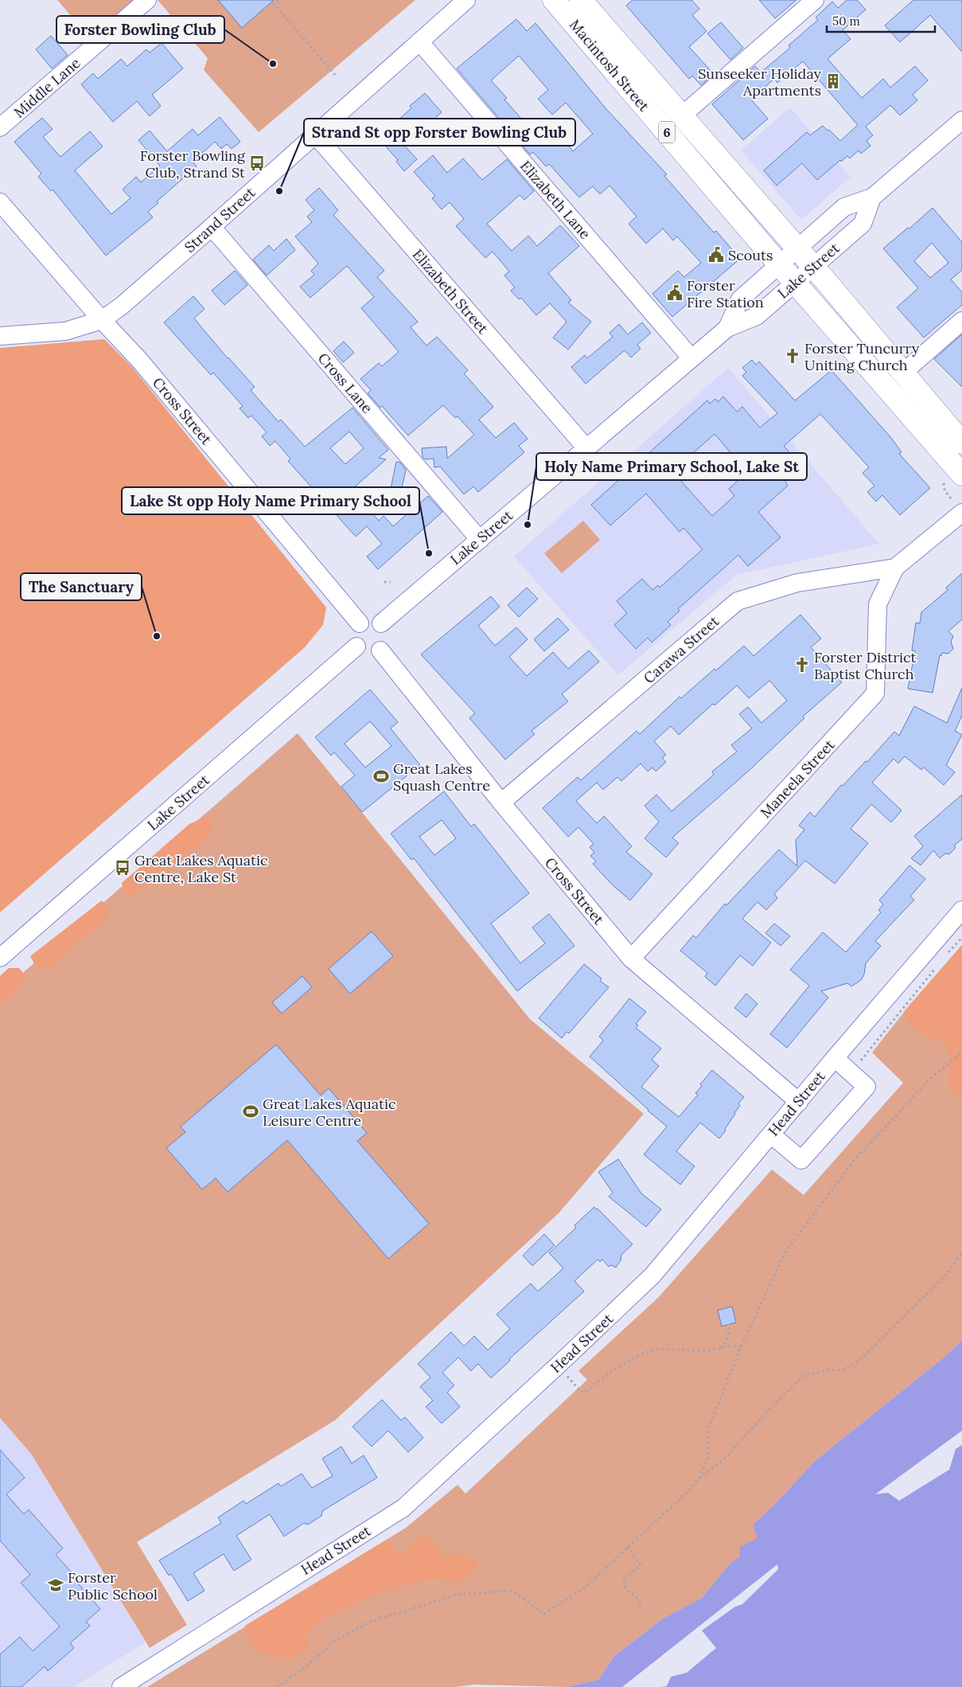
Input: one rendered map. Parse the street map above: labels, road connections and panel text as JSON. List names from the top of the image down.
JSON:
{
  "streets": {
    "main road": ["Macintosh Street", "6"],
    "street": [
      "Middle Lane",
      "Elizabeth Lane",
      "Strand Street",
      "Lake Street",
      "Elizabeth Street",
      "Cross Lane",
      "Cross Street",
      "Carawa Street",
      "Maneela Street",
      "Head Street"
    ]
  },
  "crossings": [
    ["Macintosh Street", "Lake Street"],
    ["Elizabeth Lane", "Strand Street"],
    ["Elizabeth Lane", "Lake Street"],
    ["Strand Street", "Elizabeth Street"],
    ["Strand Street", "Cross Lane"],
    ["Strand Street", "Cross Street"],
    ["Lake Street", "Elizabeth Street"],
    ["Lake Street", "Cross Lane"],
    ["Lake Street", "Cross Street"],
    ["Cross Street", "Carawa Street"],
    ["Cross Street", "Maneela Street"],
    ["Cross Street", "Head Street"],
    ["Carawa Street", "Maneela Street"]
  ],
  "places": {
    "other": [
      "Forster Bowling Club",
      "Strand St opp Forster Bowling Club",
      "Holy Name Primary School, Lake St",
      "Lake St opp Holy Name Primary School",
      "The Sanctuary"
    ],
    "building": ["Sunseeker Holiday Apartments"],
    "bus stop": ["Forster Bowling Club, Strand St", "Great Lakes Aquatic Centre, Lake St"],
    "public building": ["Scouts", "Forster Fire Station"],
    "church": ["Forster Tuncurry Uniting Church", "Forster District Baptist Church"],
    "sports": ["Great Lakes Squash Centre", "Great Lakes Aquatic Leisure Centre"],
    "school or university": ["Forster Public School"]
  },
  "scale_bar": "50 m"
}
